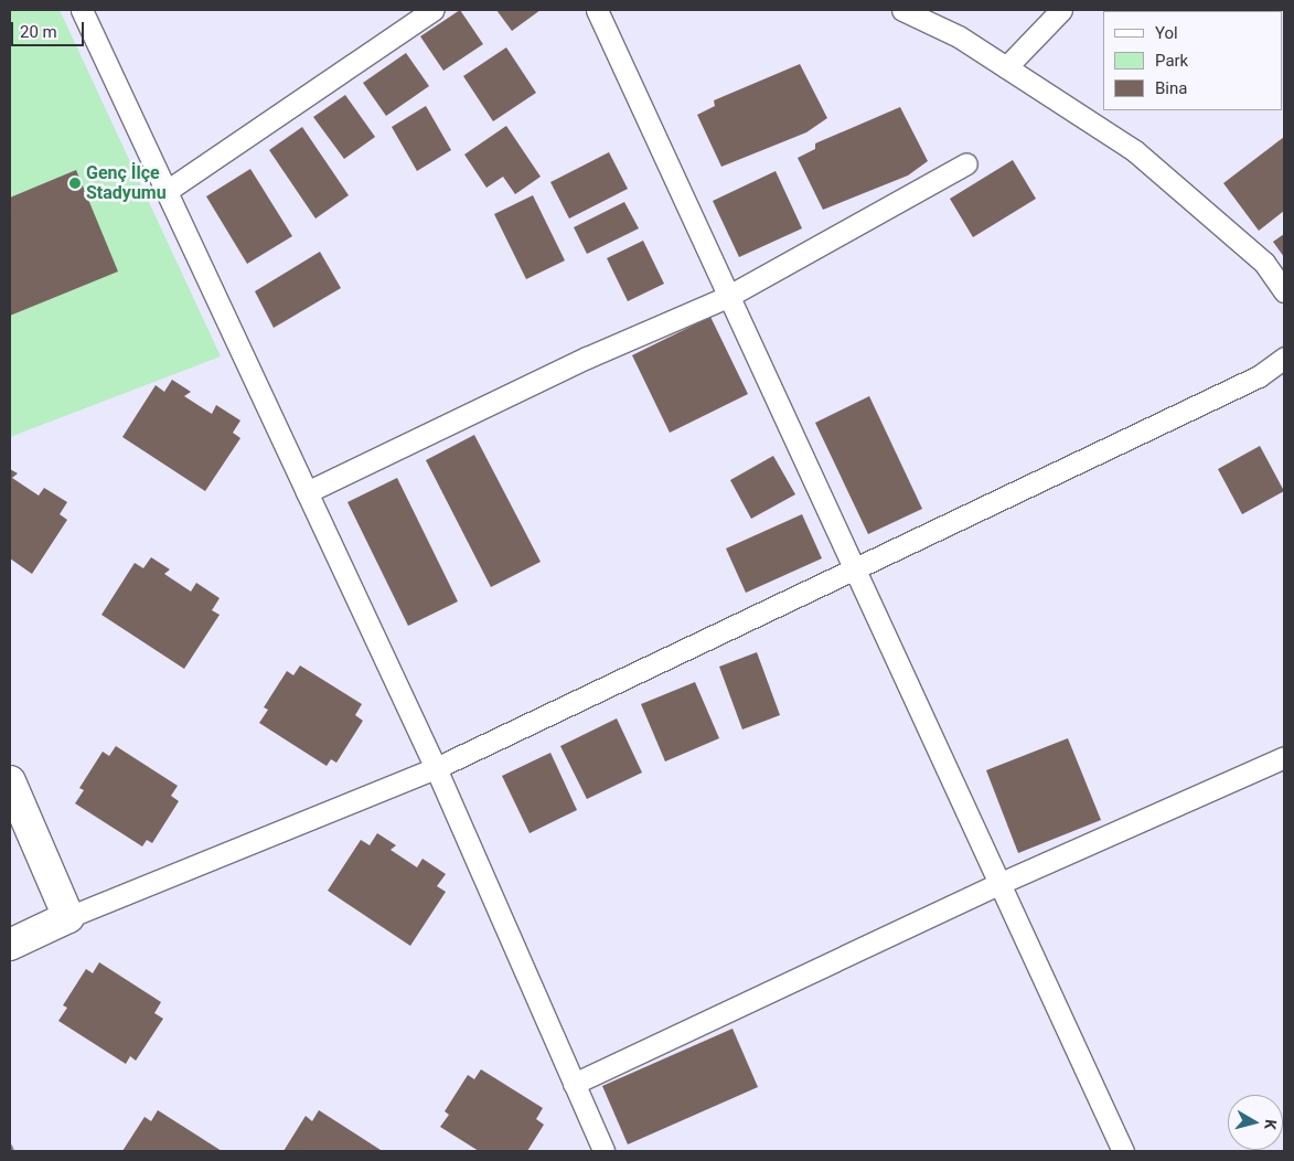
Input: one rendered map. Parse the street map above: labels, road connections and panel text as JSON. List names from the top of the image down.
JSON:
{
  "places": ["Genç İlçe Stadyumu"],
  "legend": ["Yol", "Park", "Bina"],
  "scale_bar": "20 m",
  "north": "right"
}
